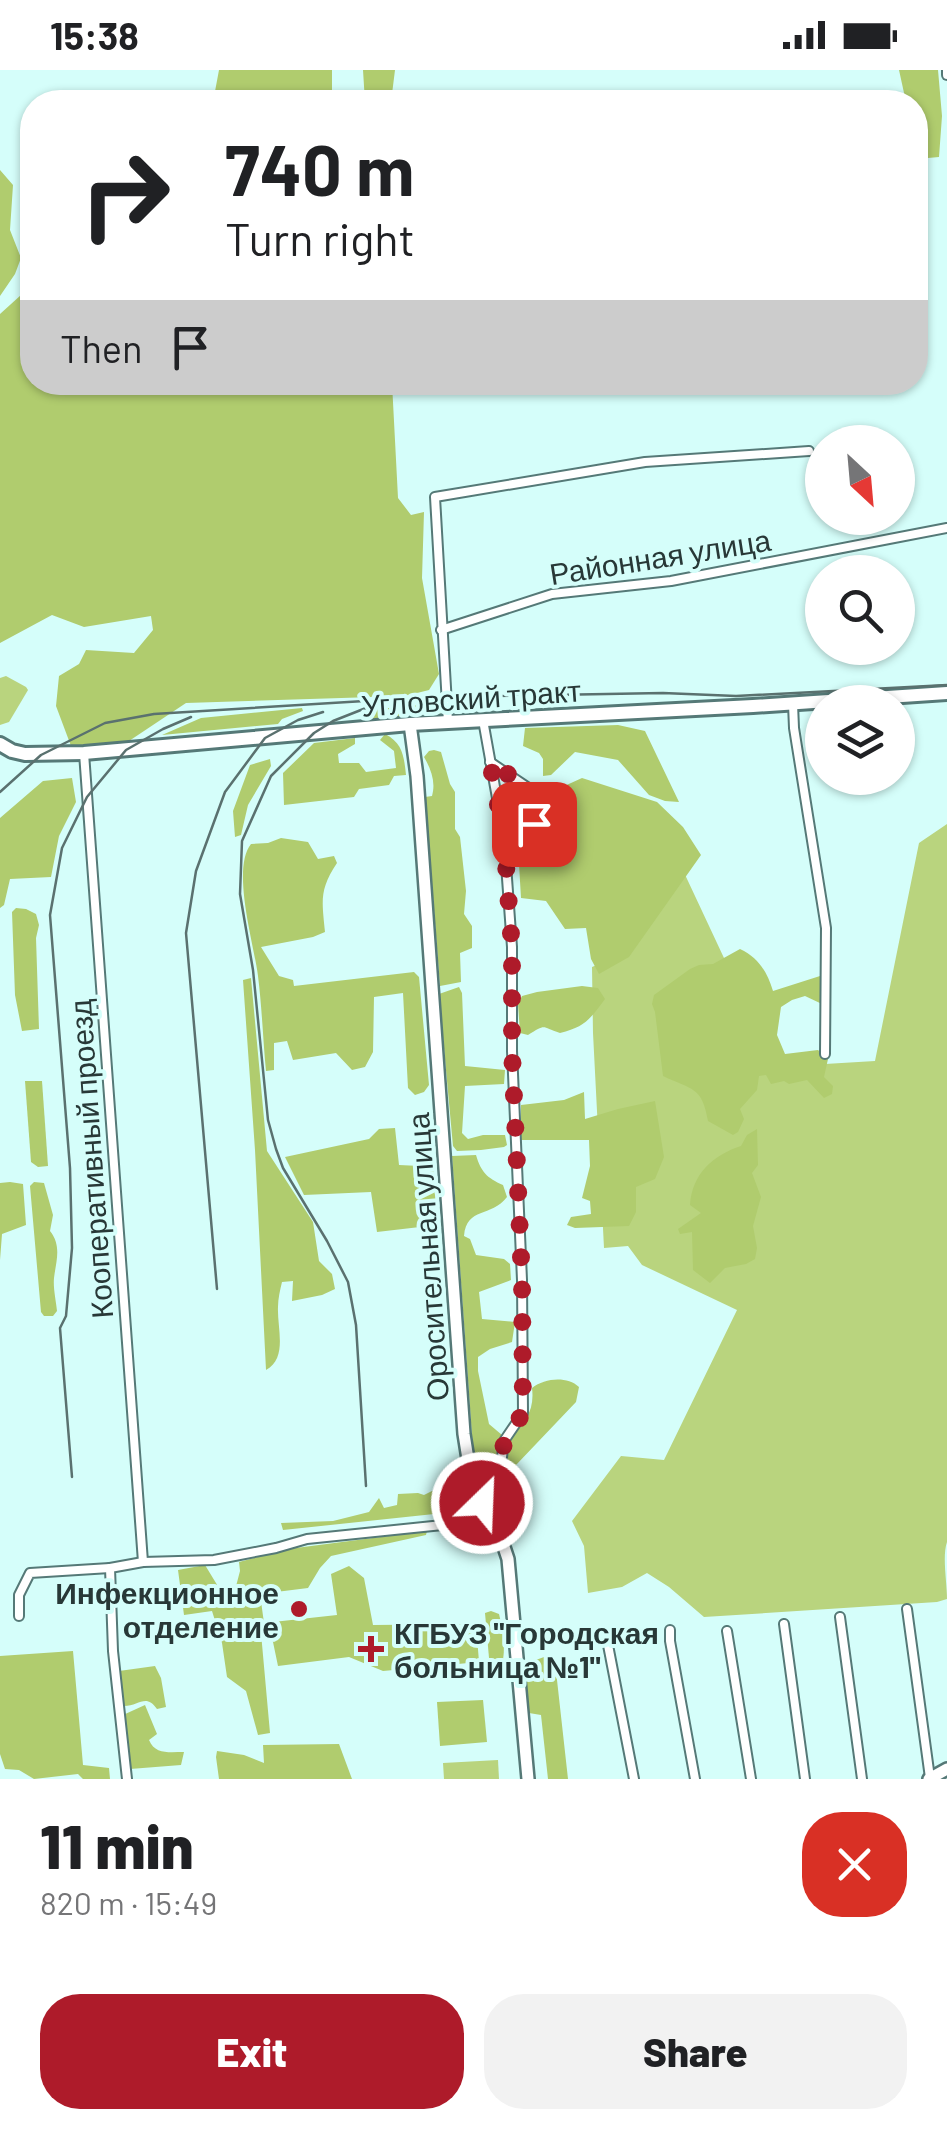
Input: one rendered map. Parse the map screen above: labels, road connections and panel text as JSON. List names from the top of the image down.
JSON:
{
  "streets": {
    "highway": ["Угловский тракт"],
    "main road": ["Оросительная улица"],
    "street": ["Районная улица", "Кооперативный проезд"]
  },
  "crossings": [
    ["Угловский тракт", "Кооперативный проезд"],
    ["Угловский тракт", "Оросительная улица"]
  ],
  "places": {
    "other": ["Инфекционное отделение"],
    "health": ["КГБУЗ \"Городская больница №1\""]
  },
  "north": "bottom right",
  "page": {
    "status": "15:38",
    "turn": ["740 m", "Turn right"],
    "then": "Then",
    "heading": ["11 min", "820 m · 15:49"],
    "buttons": ["Exit", "Share"]
  }
}
